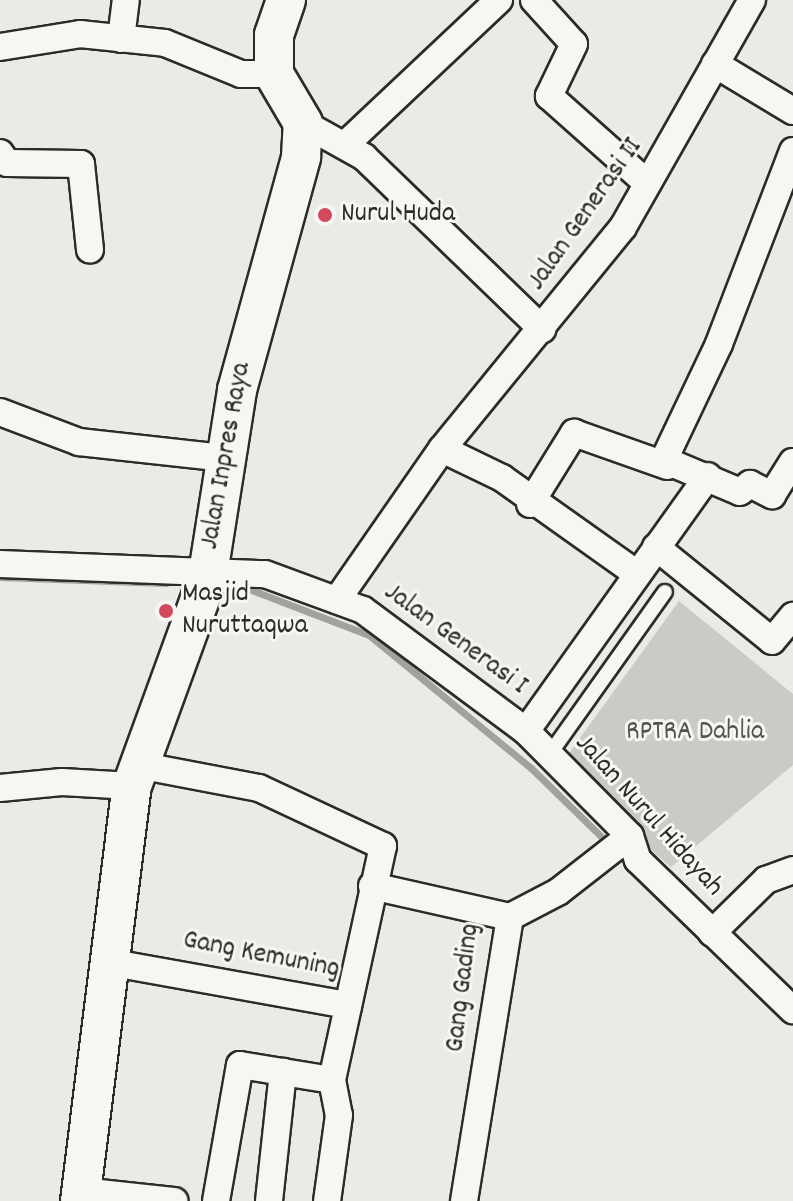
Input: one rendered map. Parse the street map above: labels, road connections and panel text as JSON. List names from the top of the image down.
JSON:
{
  "streets": {
    "street": [
      "Jalan Generasi II",
      "Jalan Inpres Raya",
      "Jalan Generasi I",
      "Jalan Nurul Hidayah",
      "Gang Kemuning",
      "Gang Gading"
    ]
  },
  "crossings": [
    ["Jalan Generasi II", "Jalan Inpres Raya"],
    ["Jalan Inpres Raya", "Jalan Generasi I"],
    ["Jalan Inpres Raya", "Gang Kemuning"],
    ["Jalan Generasi I", "Jalan Nurul Hidayah"],
    ["Gang Kemuning", "Gang Gading"]
  ],
  "parks": ["RPTRA Dahlia"],
  "places": ["Nurul Huda", "Masjid Nuruttaqwa"]
}
